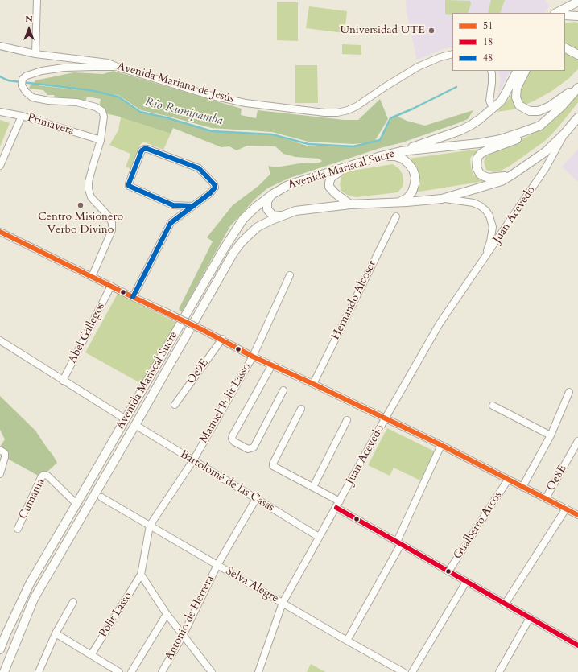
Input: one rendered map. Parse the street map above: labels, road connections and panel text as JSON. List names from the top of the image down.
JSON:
{
  "streets": {
    "main road": ["Avenida Mariscal Sucre"],
    "street": [
      "Avenida Mariana de Jesús",
      "Primavera",
      "Juan Acevedo",
      "Hernando Alcoser",
      "Abel Gallegos",
      "Oe9E",
      "Manuel Polit Lasso",
      "Oe8E",
      "Bartolomé de las Casas",
      "Cumania",
      "Gualberto Arcos",
      "Selva Alegre",
      "Polit Lasso",
      "Antonio de Herrera"
    ]
  },
  "crossings": [
    ["Avenida Mariscal Sucre", "Juan Acevedo"],
    ["Avenida Mariscal Sucre", "Bartolomé de las Casas"],
    ["Avenida Mariscal Sucre", "Cumania"],
    ["Juan Acevedo", "Bartolomé de las Casas"],
    ["Juan Acevedo", "Selva Alegre"],
    ["Manuel Polit Lasso", "Bartolomé de las Casas"],
    ["Manuel Polit Lasso", "Selva Alegre"],
    ["Manuel Polit Lasso", "Polit Lasso"],
    ["Selva Alegre", "Polit Lasso"],
    ["Selva Alegre", "Antonio de Herrera"]
  ],
  "water": ["Río Rumipamba"],
  "places": ["Universidad UTE", "Centro Misionero Verbo Divino"],
  "lines": ["transit line 48", "transit line 51", "transit line 18"],
  "legend": ["51", "18", "48"],
  "north": "top"
}
